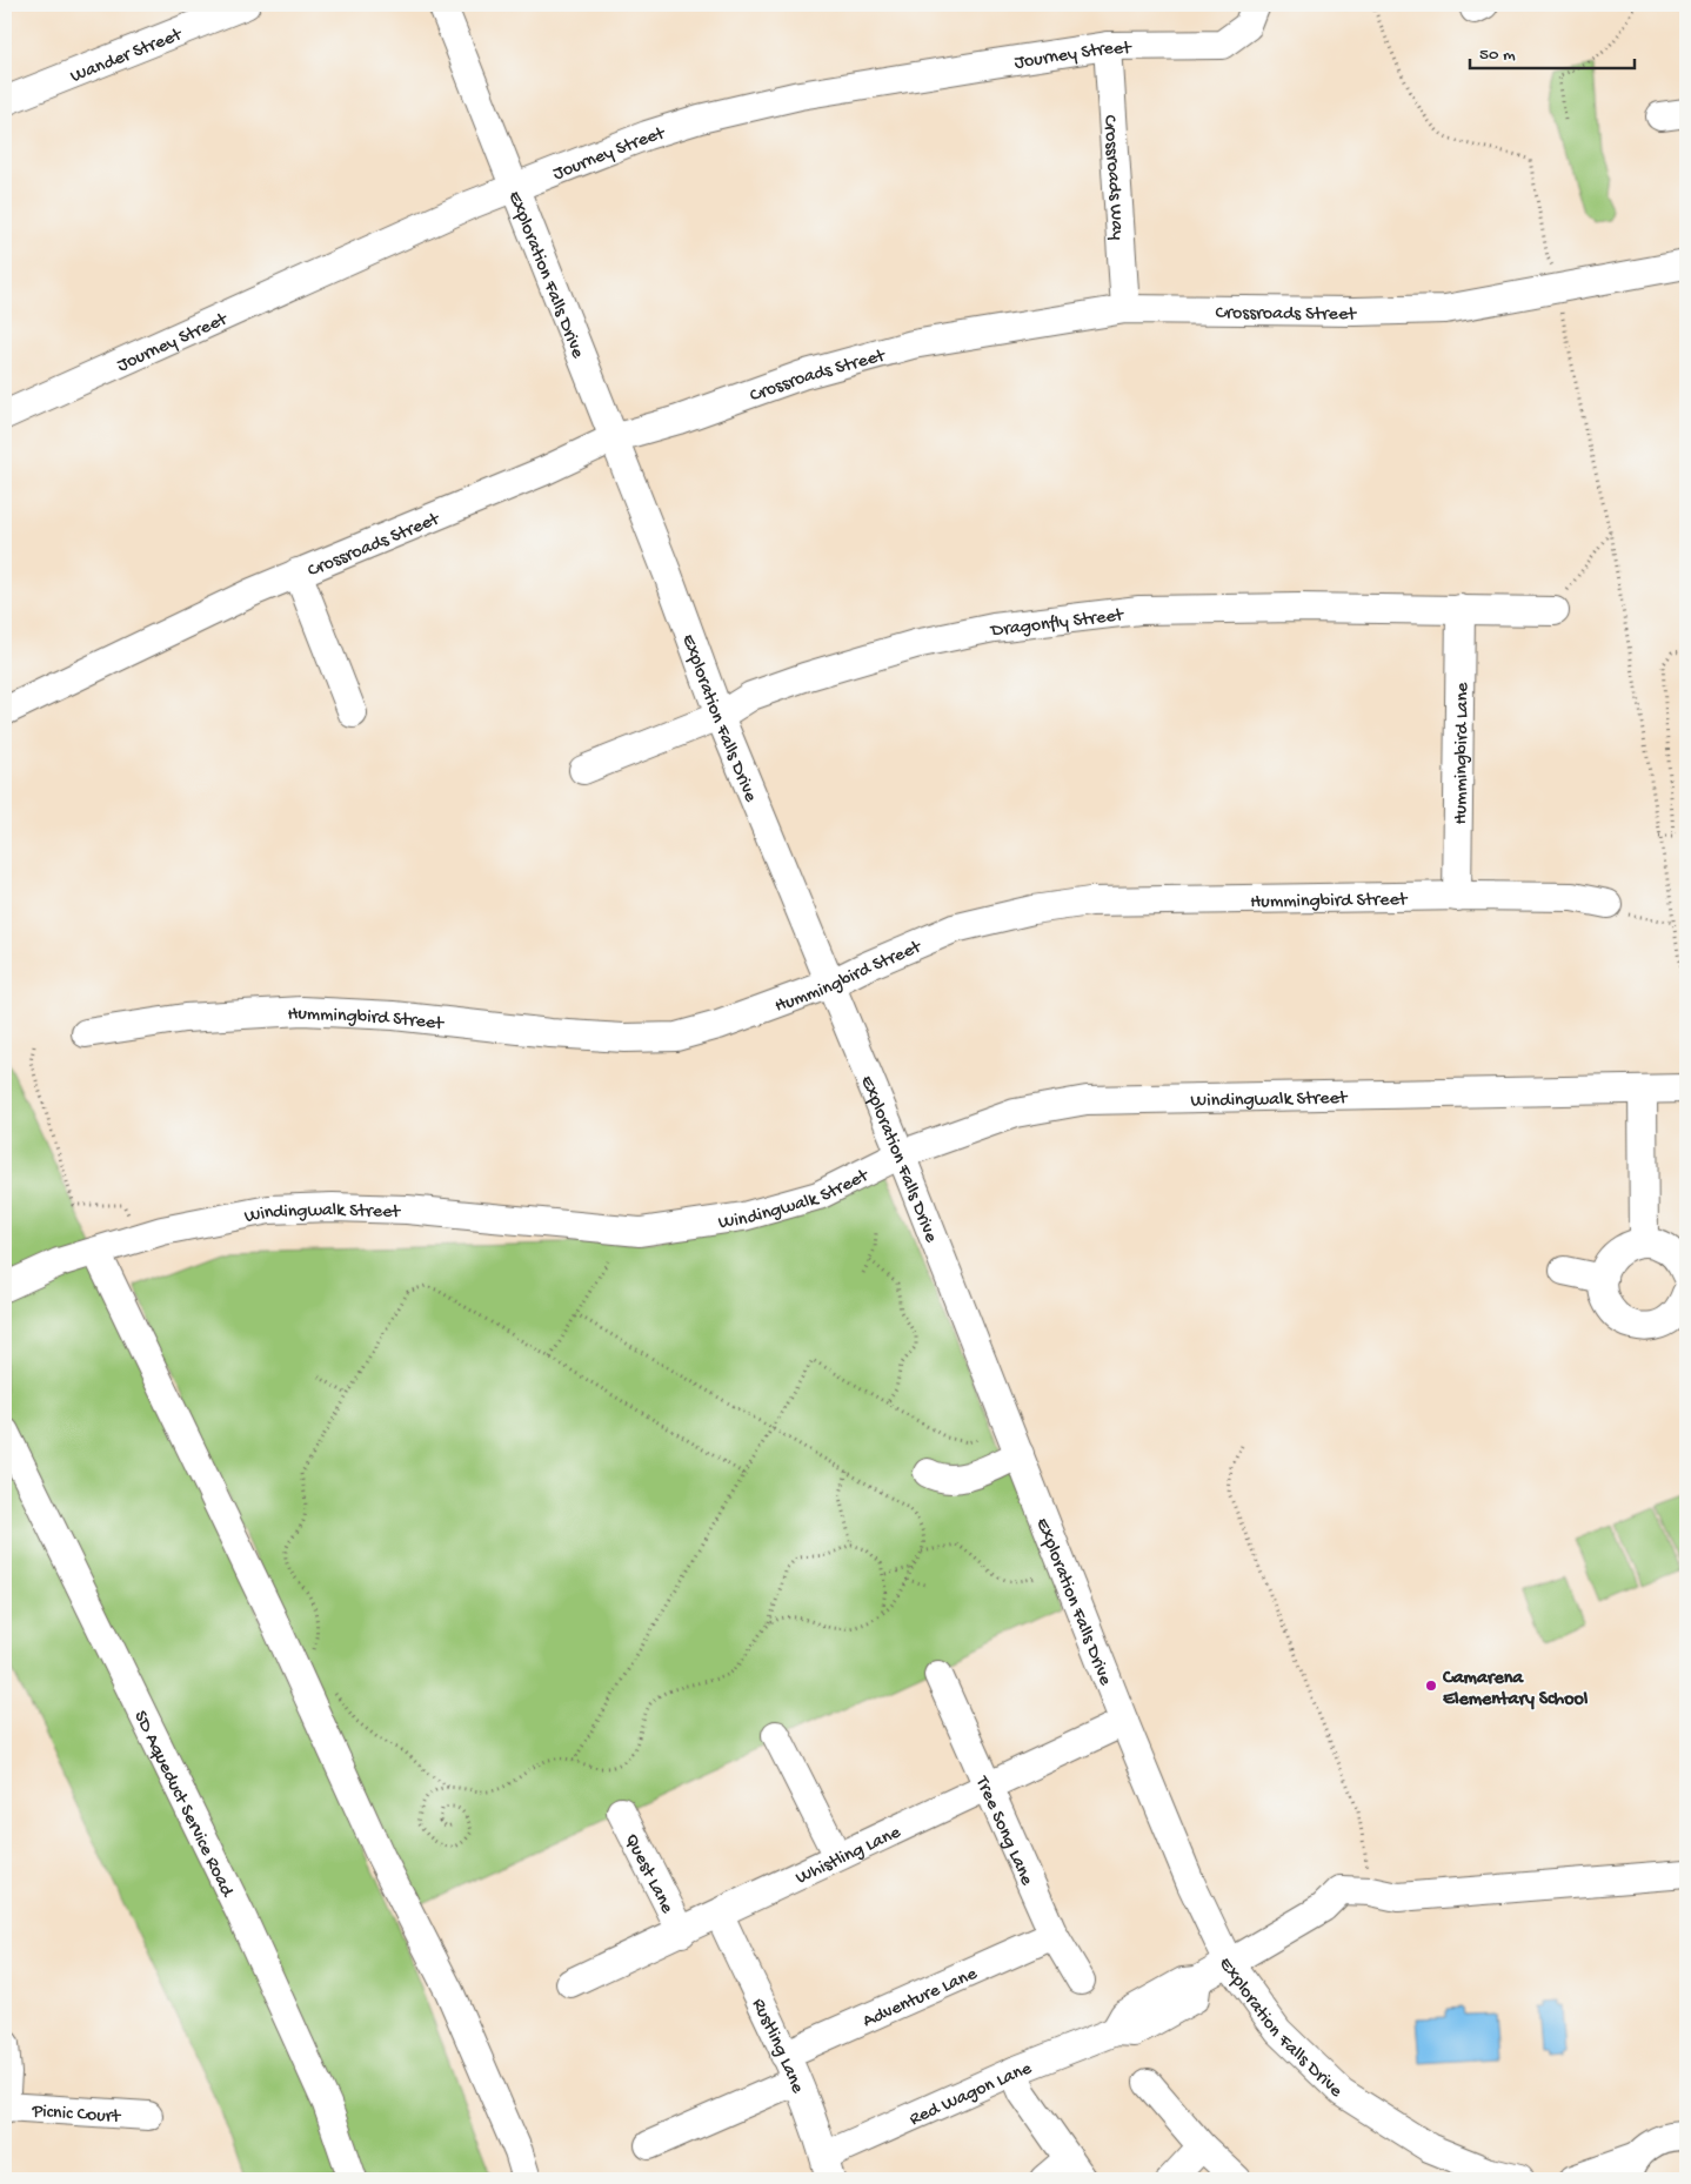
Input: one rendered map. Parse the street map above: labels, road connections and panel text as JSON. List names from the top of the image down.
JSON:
{
  "streets": {
    "street": [
      "Wander Street",
      "Journey Street",
      "Crossroads Way",
      "Exploration Falls Drive",
      "Crossroads Street",
      "Dragonfly Street",
      "Hummingbird Lane",
      "Hummingbird Street",
      "Windingwalk Street",
      "SD Aqueduct Service Road",
      "Tree Song Lane",
      "Whistling Lane",
      "Quest Lane",
      "Adventure Lane",
      "Rustling Lane",
      "Red Wagon Lane",
      "Picnic Court"
    ]
  },
  "crossings": [
    ["Journey Street", "Crossroads Way"],
    ["Journey Street", "Exploration Falls Drive"],
    ["Crossroads Way", "Crossroads Street"],
    ["Exploration Falls Drive", "Crossroads Street"],
    ["Exploration Falls Drive", "Dragonfly Street"],
    ["Exploration Falls Drive", "Hummingbird Street"],
    ["Exploration Falls Drive", "Windingwalk Street"],
    ["Exploration Falls Drive", "Whistling Lane"],
    ["Exploration Falls Drive", "Red Wagon Lane"],
    ["Dragonfly Street", "Hummingbird Lane"],
    ["Hummingbird Lane", "Hummingbird Street"],
    ["Tree Song Lane", "Whistling Lane"],
    ["Tree Song Lane", "Adventure Lane"],
    ["Whistling Lane", "Quest Lane"],
    ["Whistling Lane", "Rustling Lane"],
    ["Adventure Lane", "Rustling Lane"],
    ["Rustling Lane", "Red Wagon Lane"]
  ],
  "places": ["Camarena Elementary School"],
  "scale_bar": "50 m"
}
